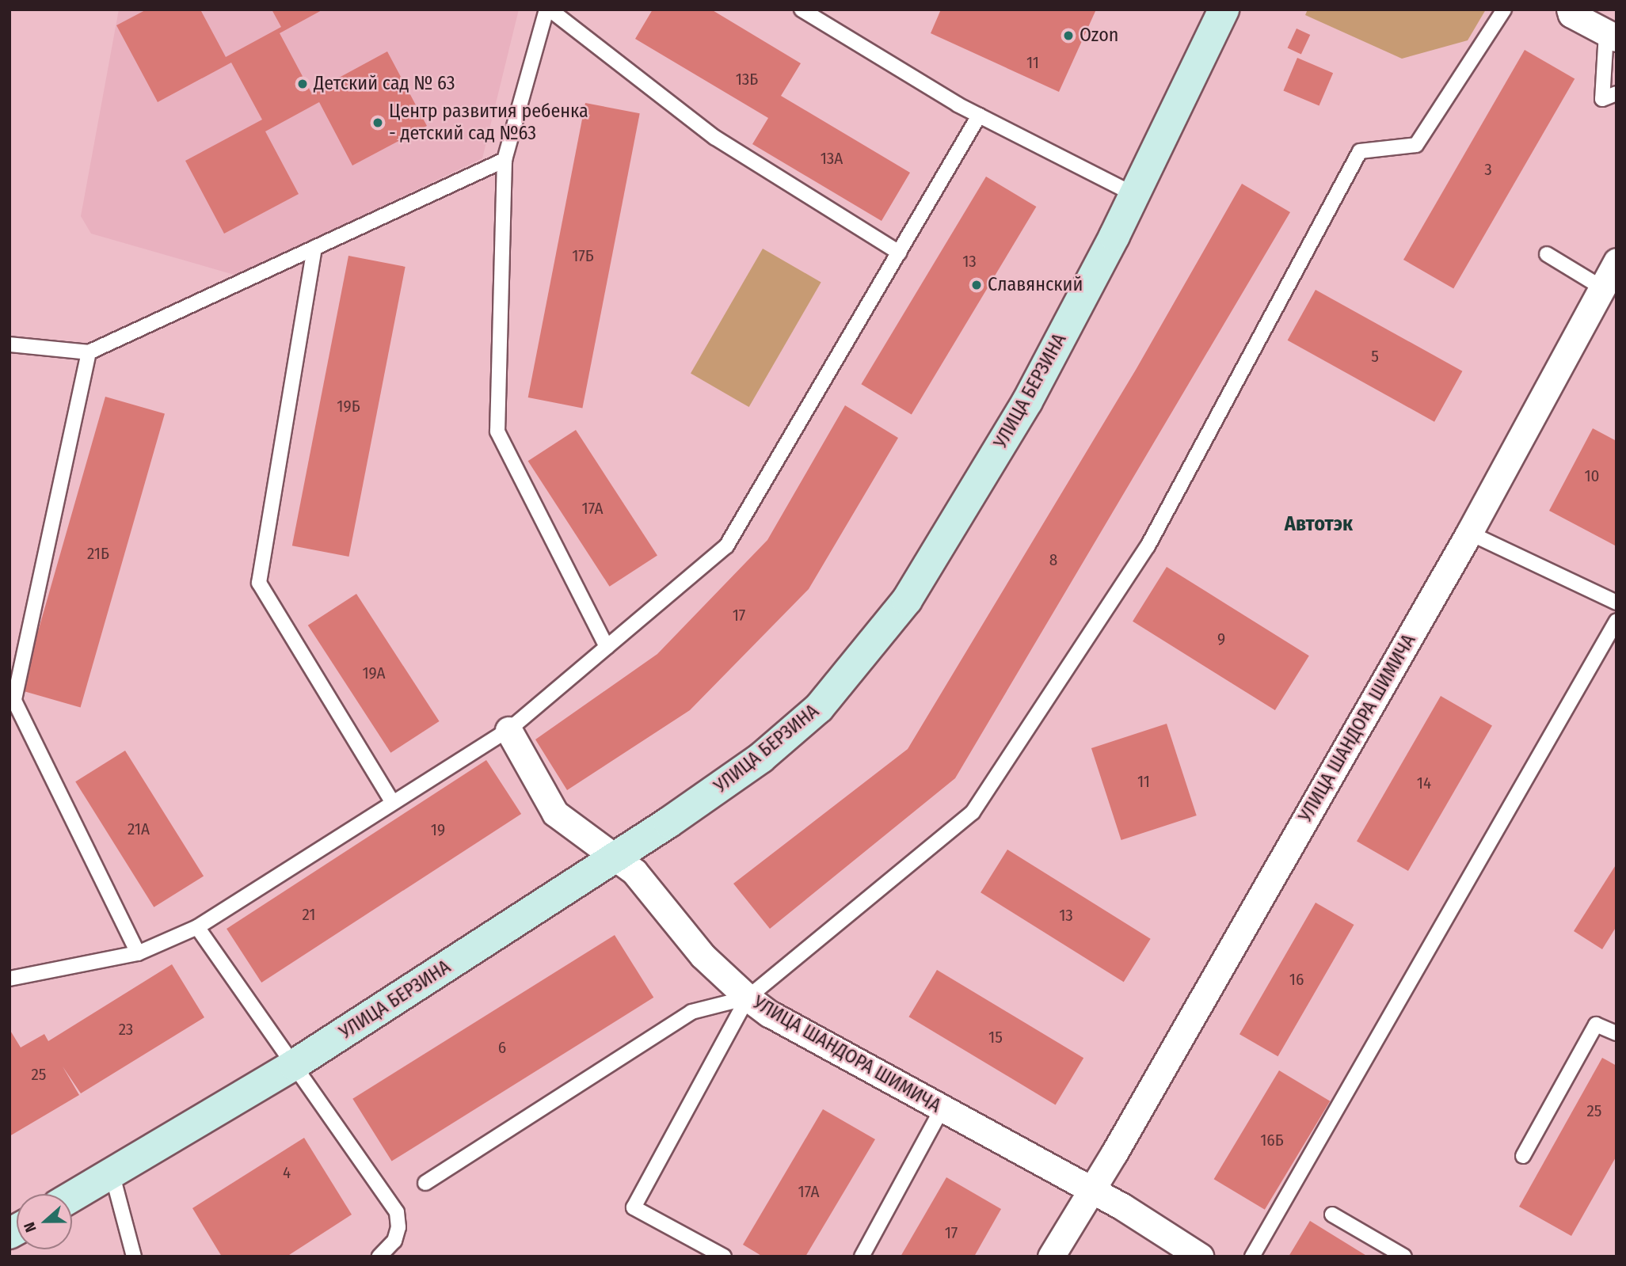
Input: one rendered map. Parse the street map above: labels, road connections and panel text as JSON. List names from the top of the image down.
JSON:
{
  "streets": {
    "street": ["УЛИЦА БЕРЗИНА", "УЛИЦА ШАНДОРА ШИМИЧА"]
  },
  "crossings": [
    ["УЛИЦА БЕРЗИНА", "УЛИЦА ШАНДОРА ШИМИЧА"]
  ],
  "districts": ["Автотэк"],
  "places": [
    "Ozon",
    "Детский сад № 63",
    "Центр развития ребенка - детский сад №63",
    "Славянский"
  ],
  "house_numbers": [
    "11",
    "13Б",
    "13А",
    "3",
    "17Б",
    "13",
    "5",
    "19Б",
    "10",
    "17А",
    "21Б",
    "8",
    "17",
    "9",
    "19А",
    "11",
    "14",
    "21А",
    "19",
    "21",
    "13",
    "16",
    "23",
    "15",
    "6",
    "25",
    "25",
    "16Б",
    "4",
    "17А",
    "17"
  ],
  "north": "left"
}
